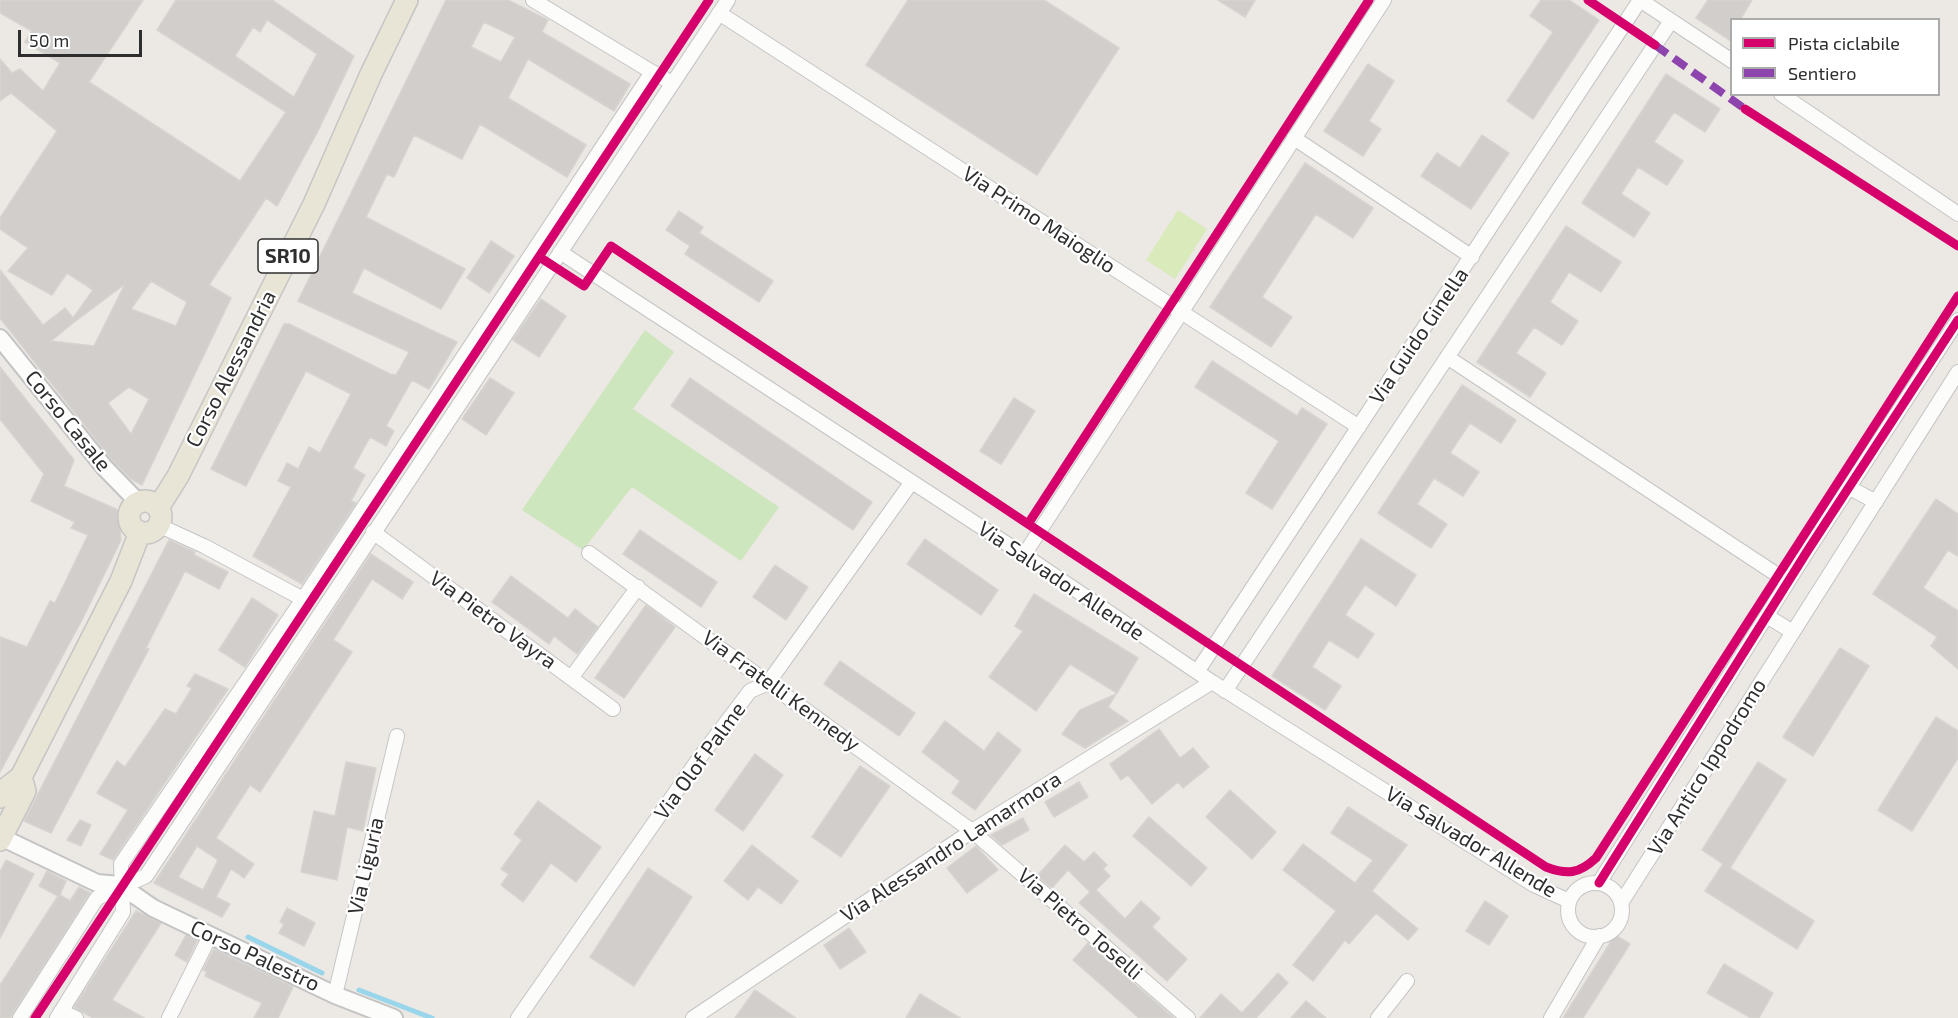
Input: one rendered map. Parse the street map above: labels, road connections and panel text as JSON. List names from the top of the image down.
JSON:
{
  "streets": {
    "main road": ["SR10", "Corso Alessandria"],
    "street": [
      "Via Primo Maioglio",
      "Via Guido Ginella",
      "Corso Casale",
      "Via Salvador Allende",
      "Via Pietro Vayra",
      "Via Fratelli Kennedy",
      "Via Olof Palme",
      "Via Antico Ippodromo",
      "Via Alessandro Lamarmora",
      "Via Liguria",
      "Via Pietro Toselli",
      "Corso Palestro"
    ]
  },
  "crossings": [
    ["Via Primo Maioglio", "Via Guido Ginella"],
    ["Via Guido Ginella", "Via Salvador Allende"],
    ["Via Guido Ginella", "Via Antico Ippodromo"],
    ["Corso Alessandria", "Corso Casale"],
    ["Via Salvador Allende", "Via Olof Palme"],
    ["Via Salvador Allende", "Via Antico Ippodromo"],
    ["Via Salvador Allende", "Via Alessandro Lamarmora"],
    ["Via Fratelli Kennedy", "Via Olof Palme"],
    ["Via Fratelli Kennedy", "Via Alessandro Lamarmora"],
    ["Via Fratelli Kennedy", "Via Pietro Toselli"],
    ["Via Alessandro Lamarmora", "Via Pietro Toselli"],
    ["Via Liguria", "Corso Palestro"]
  ],
  "legend": ["Pista ciclabile", "Sentiero"],
  "scale_bar": "50 m"
}
